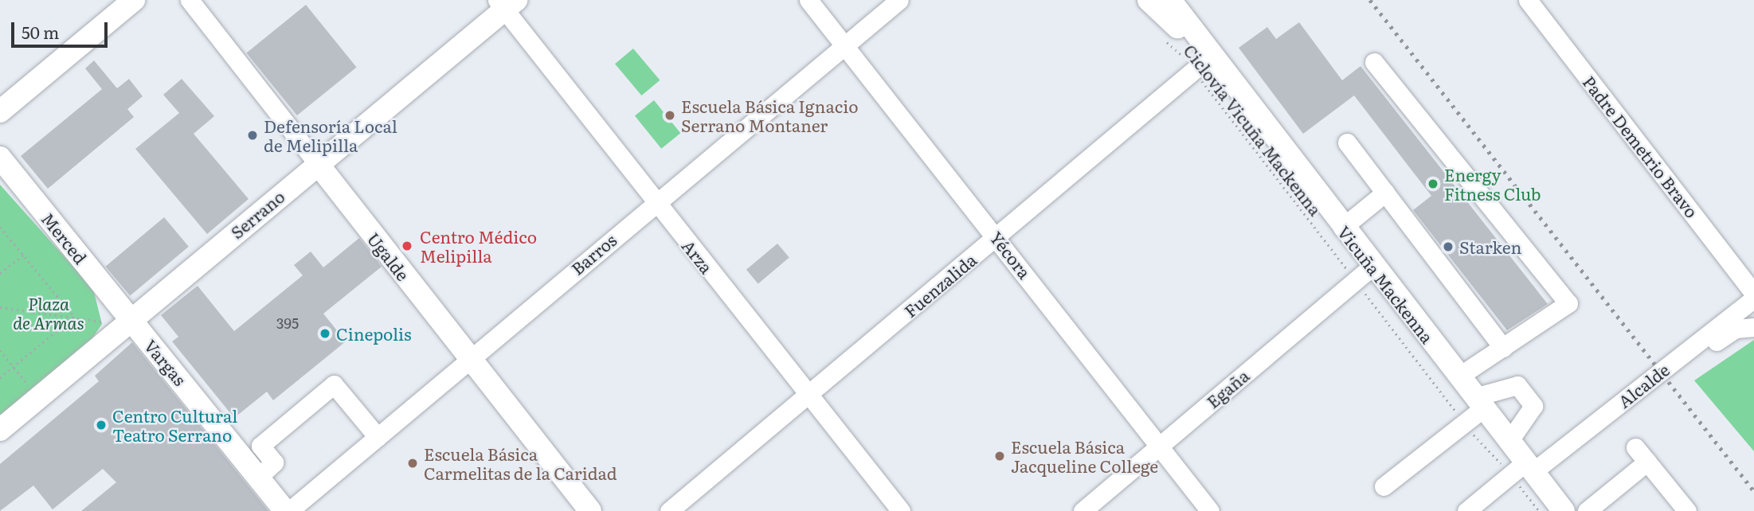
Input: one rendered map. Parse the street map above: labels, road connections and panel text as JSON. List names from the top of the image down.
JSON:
{
  "streets": {
    "main road": [
      "Serrano",
      "Merced",
      "Ugalde",
      "Vicuña Mackenna",
      "Vargas"
    ],
    "street": [
      "Padre Demetrio Bravo",
      "Barros",
      "Yécora",
      "Arza",
      "Fuenzalida",
      "Alcalde",
      "Egaña"
    ],
    "path": ["Ciclovía Vicuña Mackenna"]
  },
  "crossings": [
    ["Ciclovía Vicuña Mackenna", "Vicuña Mackenna"],
    ["Ciclovía Vicuña Mackenna", "Fuenzalida"],
    ["Ciclovía Vicuña Mackenna", "Alcalde"],
    ["Ciclovía Vicuña Mackenna", "Egaña"],
    ["Serrano", "Merced"],
    ["Serrano", "Ugalde"],
    ["Serrano", "Arza"],
    ["Serrano", "Vargas"],
    ["Merced", "Vargas"],
    ["Barros", "Yécora"],
    ["Barros", "Ugalde"],
    ["Barros", "Arza"],
    ["Barros", "Vargas"],
    ["Yécora", "Fuenzalida"],
    ["Yécora", "Egaña"],
    ["Arza", "Fuenzalida"],
    ["Vicuña Mackenna", "Fuenzalida"],
    ["Vicuña Mackenna", "Alcalde"],
    ["Vicuña Mackenna", "Egaña"]
  ],
  "parks": ["Plaza de Armas"],
  "places": [
    "Escuela Básica Ignacio Serrano Montaner",
    "Defensoría Local de Melipilla",
    "Energy Fitness Club",
    "Centro Médico Melipilla",
    "Starken",
    "Cinepolis",
    "Centro Cultural Teatro Serrano",
    "Escuela Básica Jacqueline College",
    "Escuela Básica Carmelitas de la Caridad"
  ],
  "house_numbers": ["395"],
  "scale_bar": "50 m"
}
